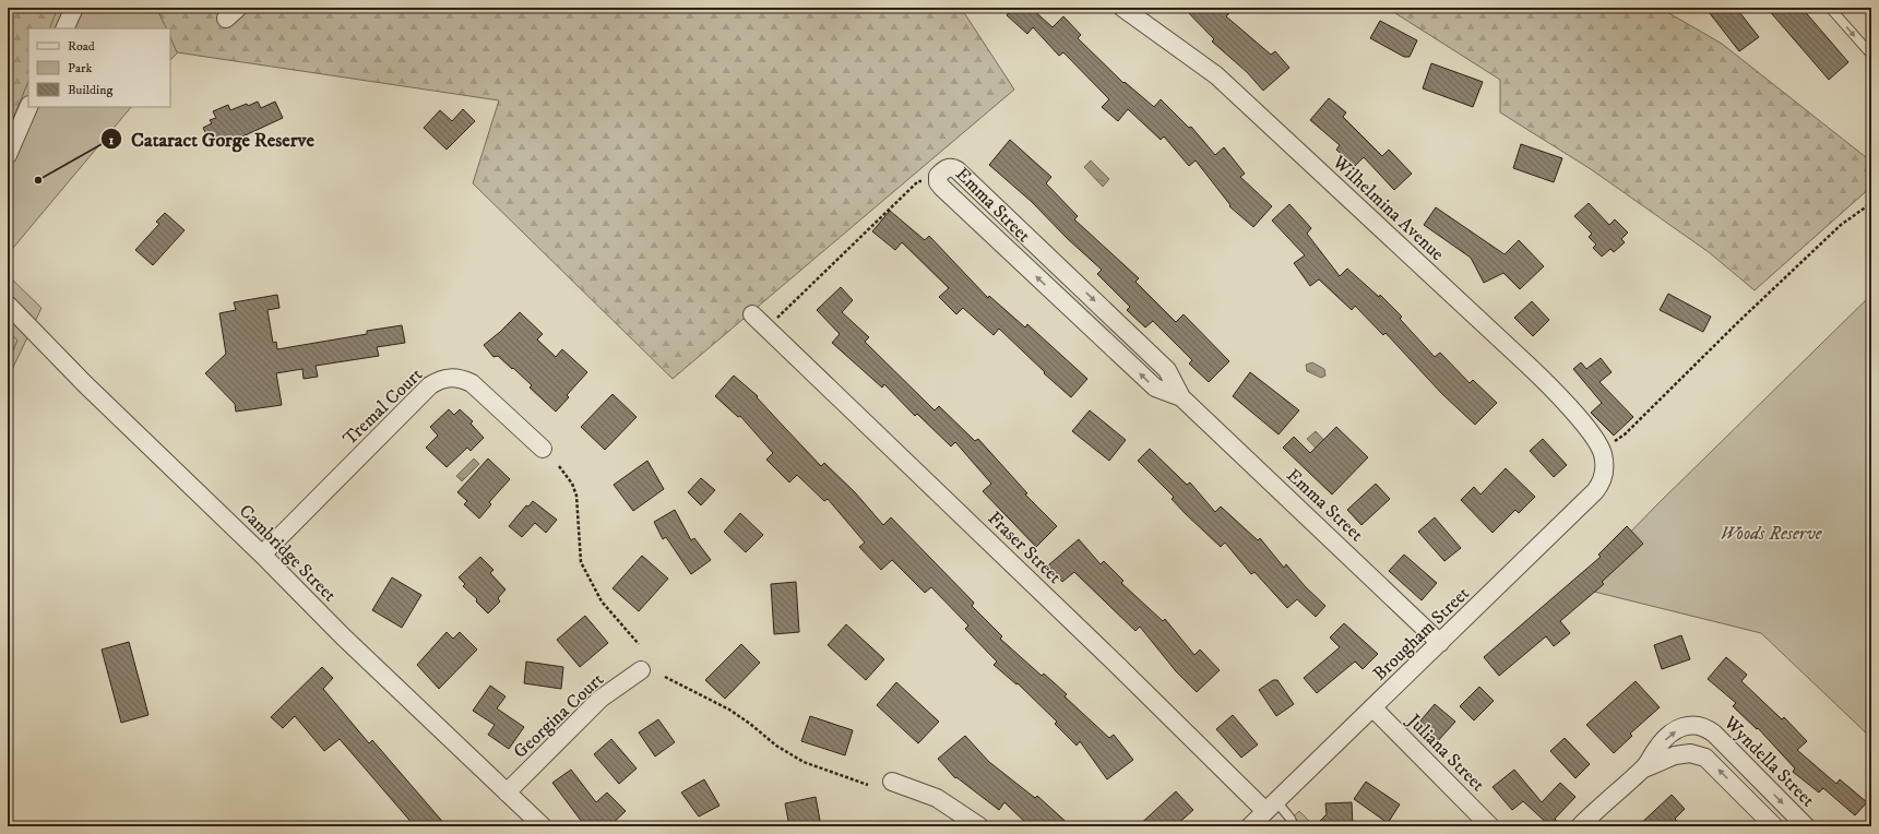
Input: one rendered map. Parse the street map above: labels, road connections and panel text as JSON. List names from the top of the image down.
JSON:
{
  "streets": {
    "street": [
      "Emma Street",
      "Wilhelmina Avenue",
      "Tremal Court",
      "Fraser Street",
      "Cambridge Street",
      "Brougham Street",
      "Georgina Court",
      "Juliana Street",
      "Wyndella Street"
    ]
  },
  "crossings": [
    ["Emma Street", "Brougham Street"],
    ["Wilhelmina Avenue", "Brougham Street"],
    ["Tremal Court", "Cambridge Street"],
    ["Fraser Street", "Brougham Street"],
    ["Cambridge Street", "Georgina Court"],
    ["Brougham Street", "Juliana Street"]
  ],
  "parks": ["Woods Reserve"],
  "places": ["Cataract Gorge Reserve"],
  "legend": ["Road", "Park", "Building"]
}
